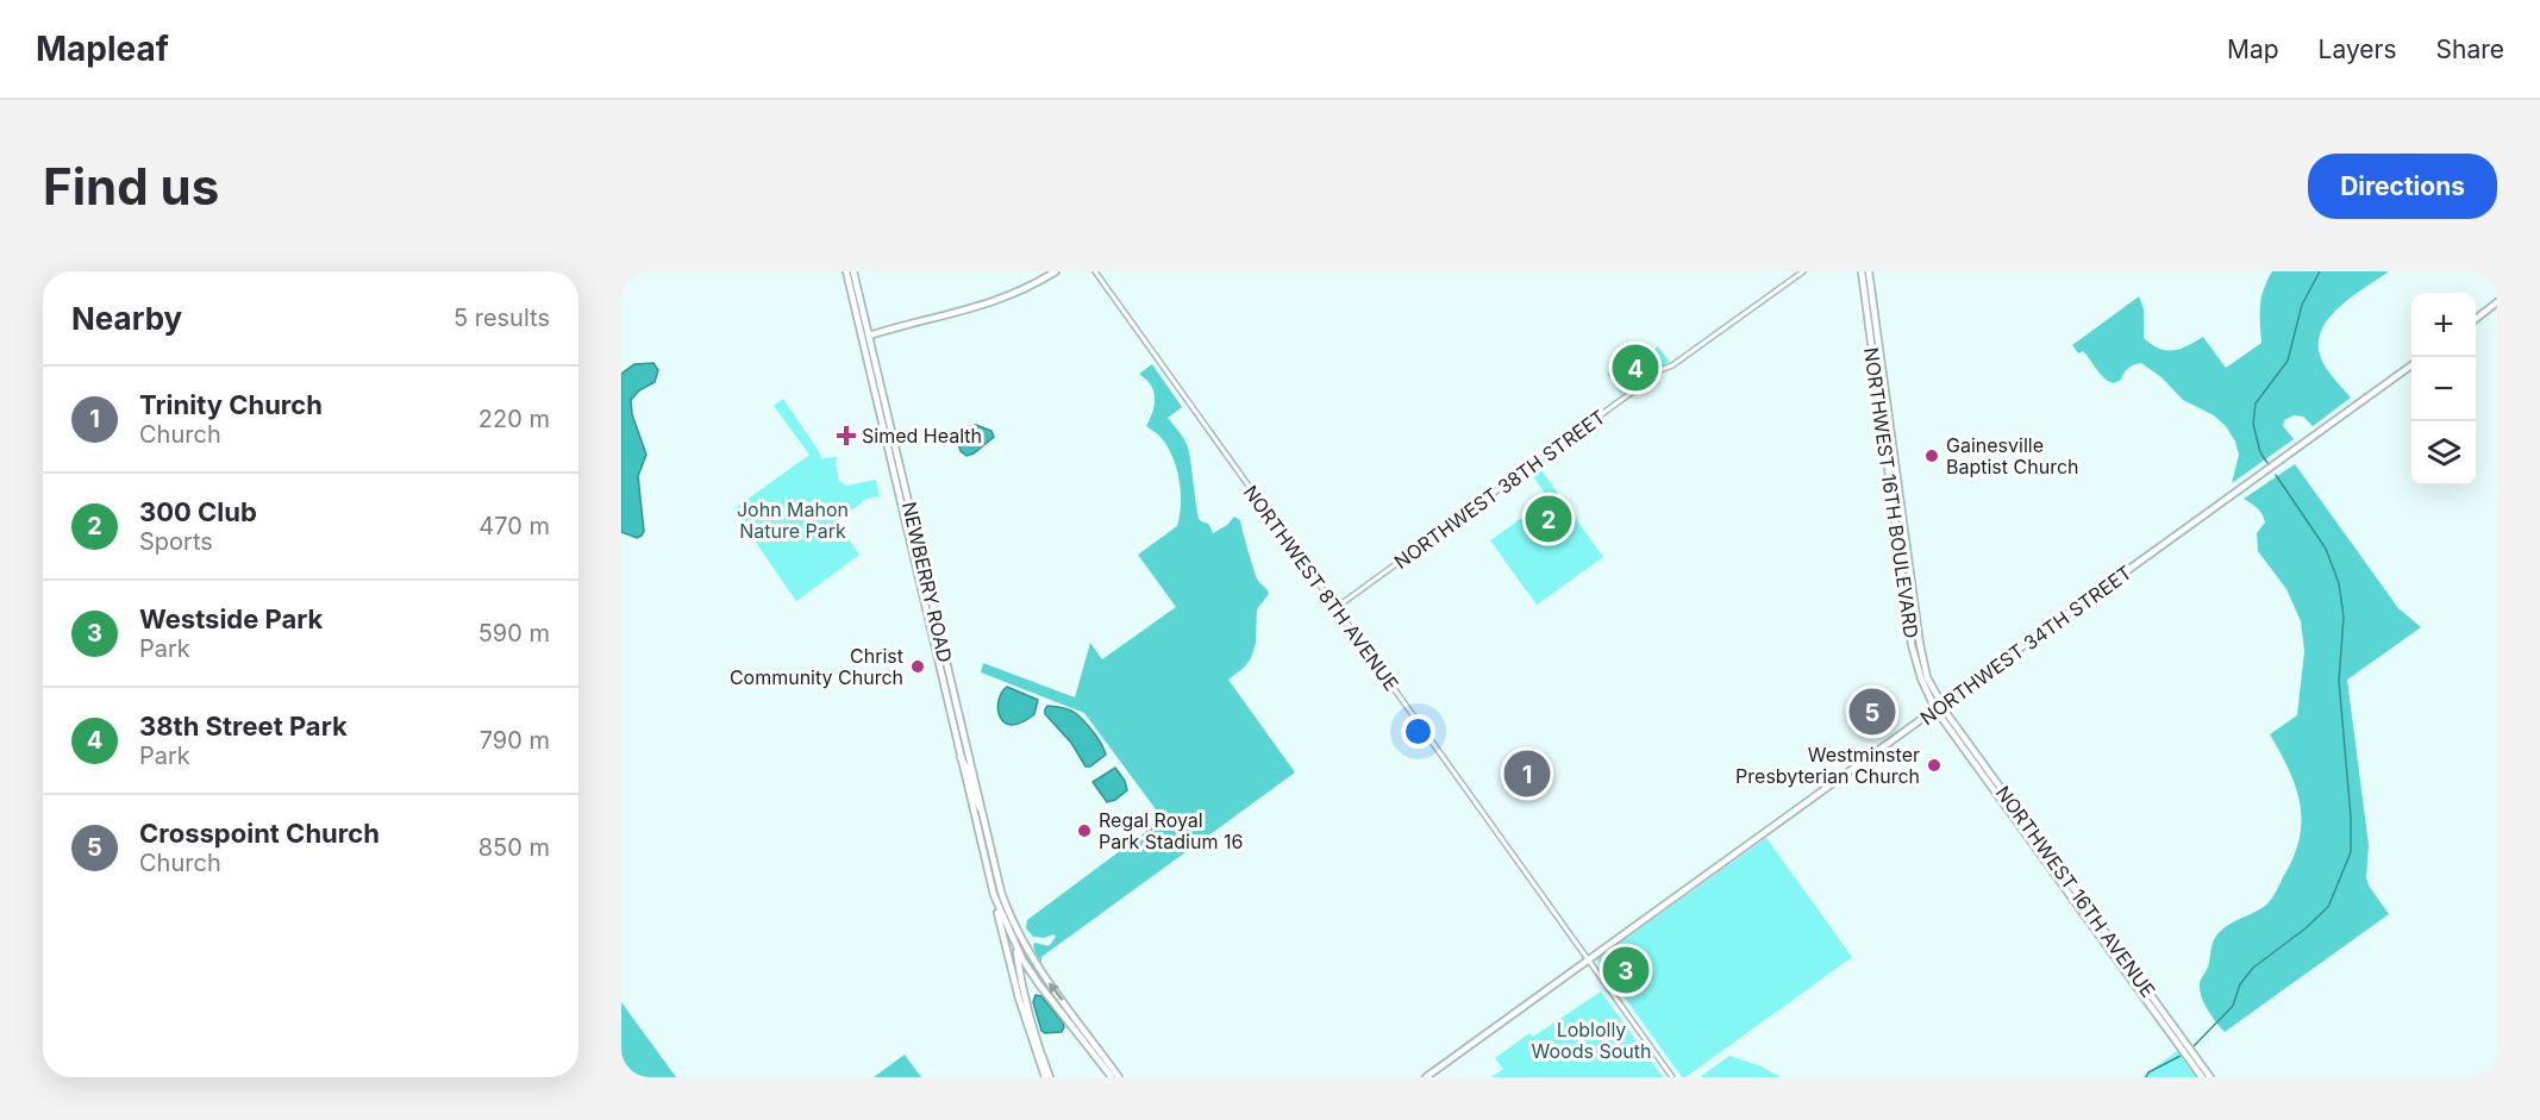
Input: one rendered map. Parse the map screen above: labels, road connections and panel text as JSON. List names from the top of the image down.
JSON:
{
  "streets": {
    "main road": [
      "NORTHWEST 16TH BOULEVARD",
      "NEWBERRY ROAD",
      "NORTHWEST 34TH STREET",
      "NORTHWEST 16TH AVENUE"
    ],
    "street": ["NORTHWEST 38TH STREET", "NORTHWEST 8TH AVENUE"]
  },
  "crossings": [
    ["NORTHWEST 38TH STREET", "NORTHWEST 8TH AVENUE"],
    ["NORTHWEST 16TH BOULEVARD", "NORTHWEST 34TH STREET"],
    ["NORTHWEST 16TH BOULEVARD", "NORTHWEST 16TH AVENUE"],
    ["NORTHWEST 8TH AVENUE", "NORTHWEST 34TH STREET"],
    ["NORTHWEST 34TH STREET", "NORTHWEST 16TH AVENUE"]
  ],
  "parks": ["John Mahon Nature Park", "Loblolly Woods South"],
  "places": {
    "health": ["Simed Health"],
    "other": [
      "Gainesville Baptist Church",
      "Christ Community Church",
      "Westminster Presbyterian Church",
      "Regal Royal Park Stadium 16"
    ]
  },
  "page": {
    "header": "Mapleaf",
    "nav": ["Map", "Layers", "Share"],
    "buttons": "Directions",
    "title": "Find us",
    "heading": ["Nearby", "5 results"],
    "map_buttons": ["+", "−"],
    "pins": [
      "4",
      "2",
      "5",
      "1",
      "3"
    ],
    "list": [
      {
        "mark": "1",
        "name": "Trinity Church",
        "note": "Church",
        "value": "220 m"
      },
      {
        "mark": "2",
        "name": "300 Club",
        "note": "Sports",
        "value": "470 m"
      },
      {
        "mark": "3",
        "name": "Westside Park",
        "note": "Park",
        "value": "590 m"
      },
      {
        "mark": "4",
        "name": "38th Street Park",
        "note": "Park",
        "value": "790 m"
      },
      {
        "mark": "5",
        "name": "Crosspoint Church",
        "note": "Church",
        "value": "850 m"
      }
    ]
  }
}
